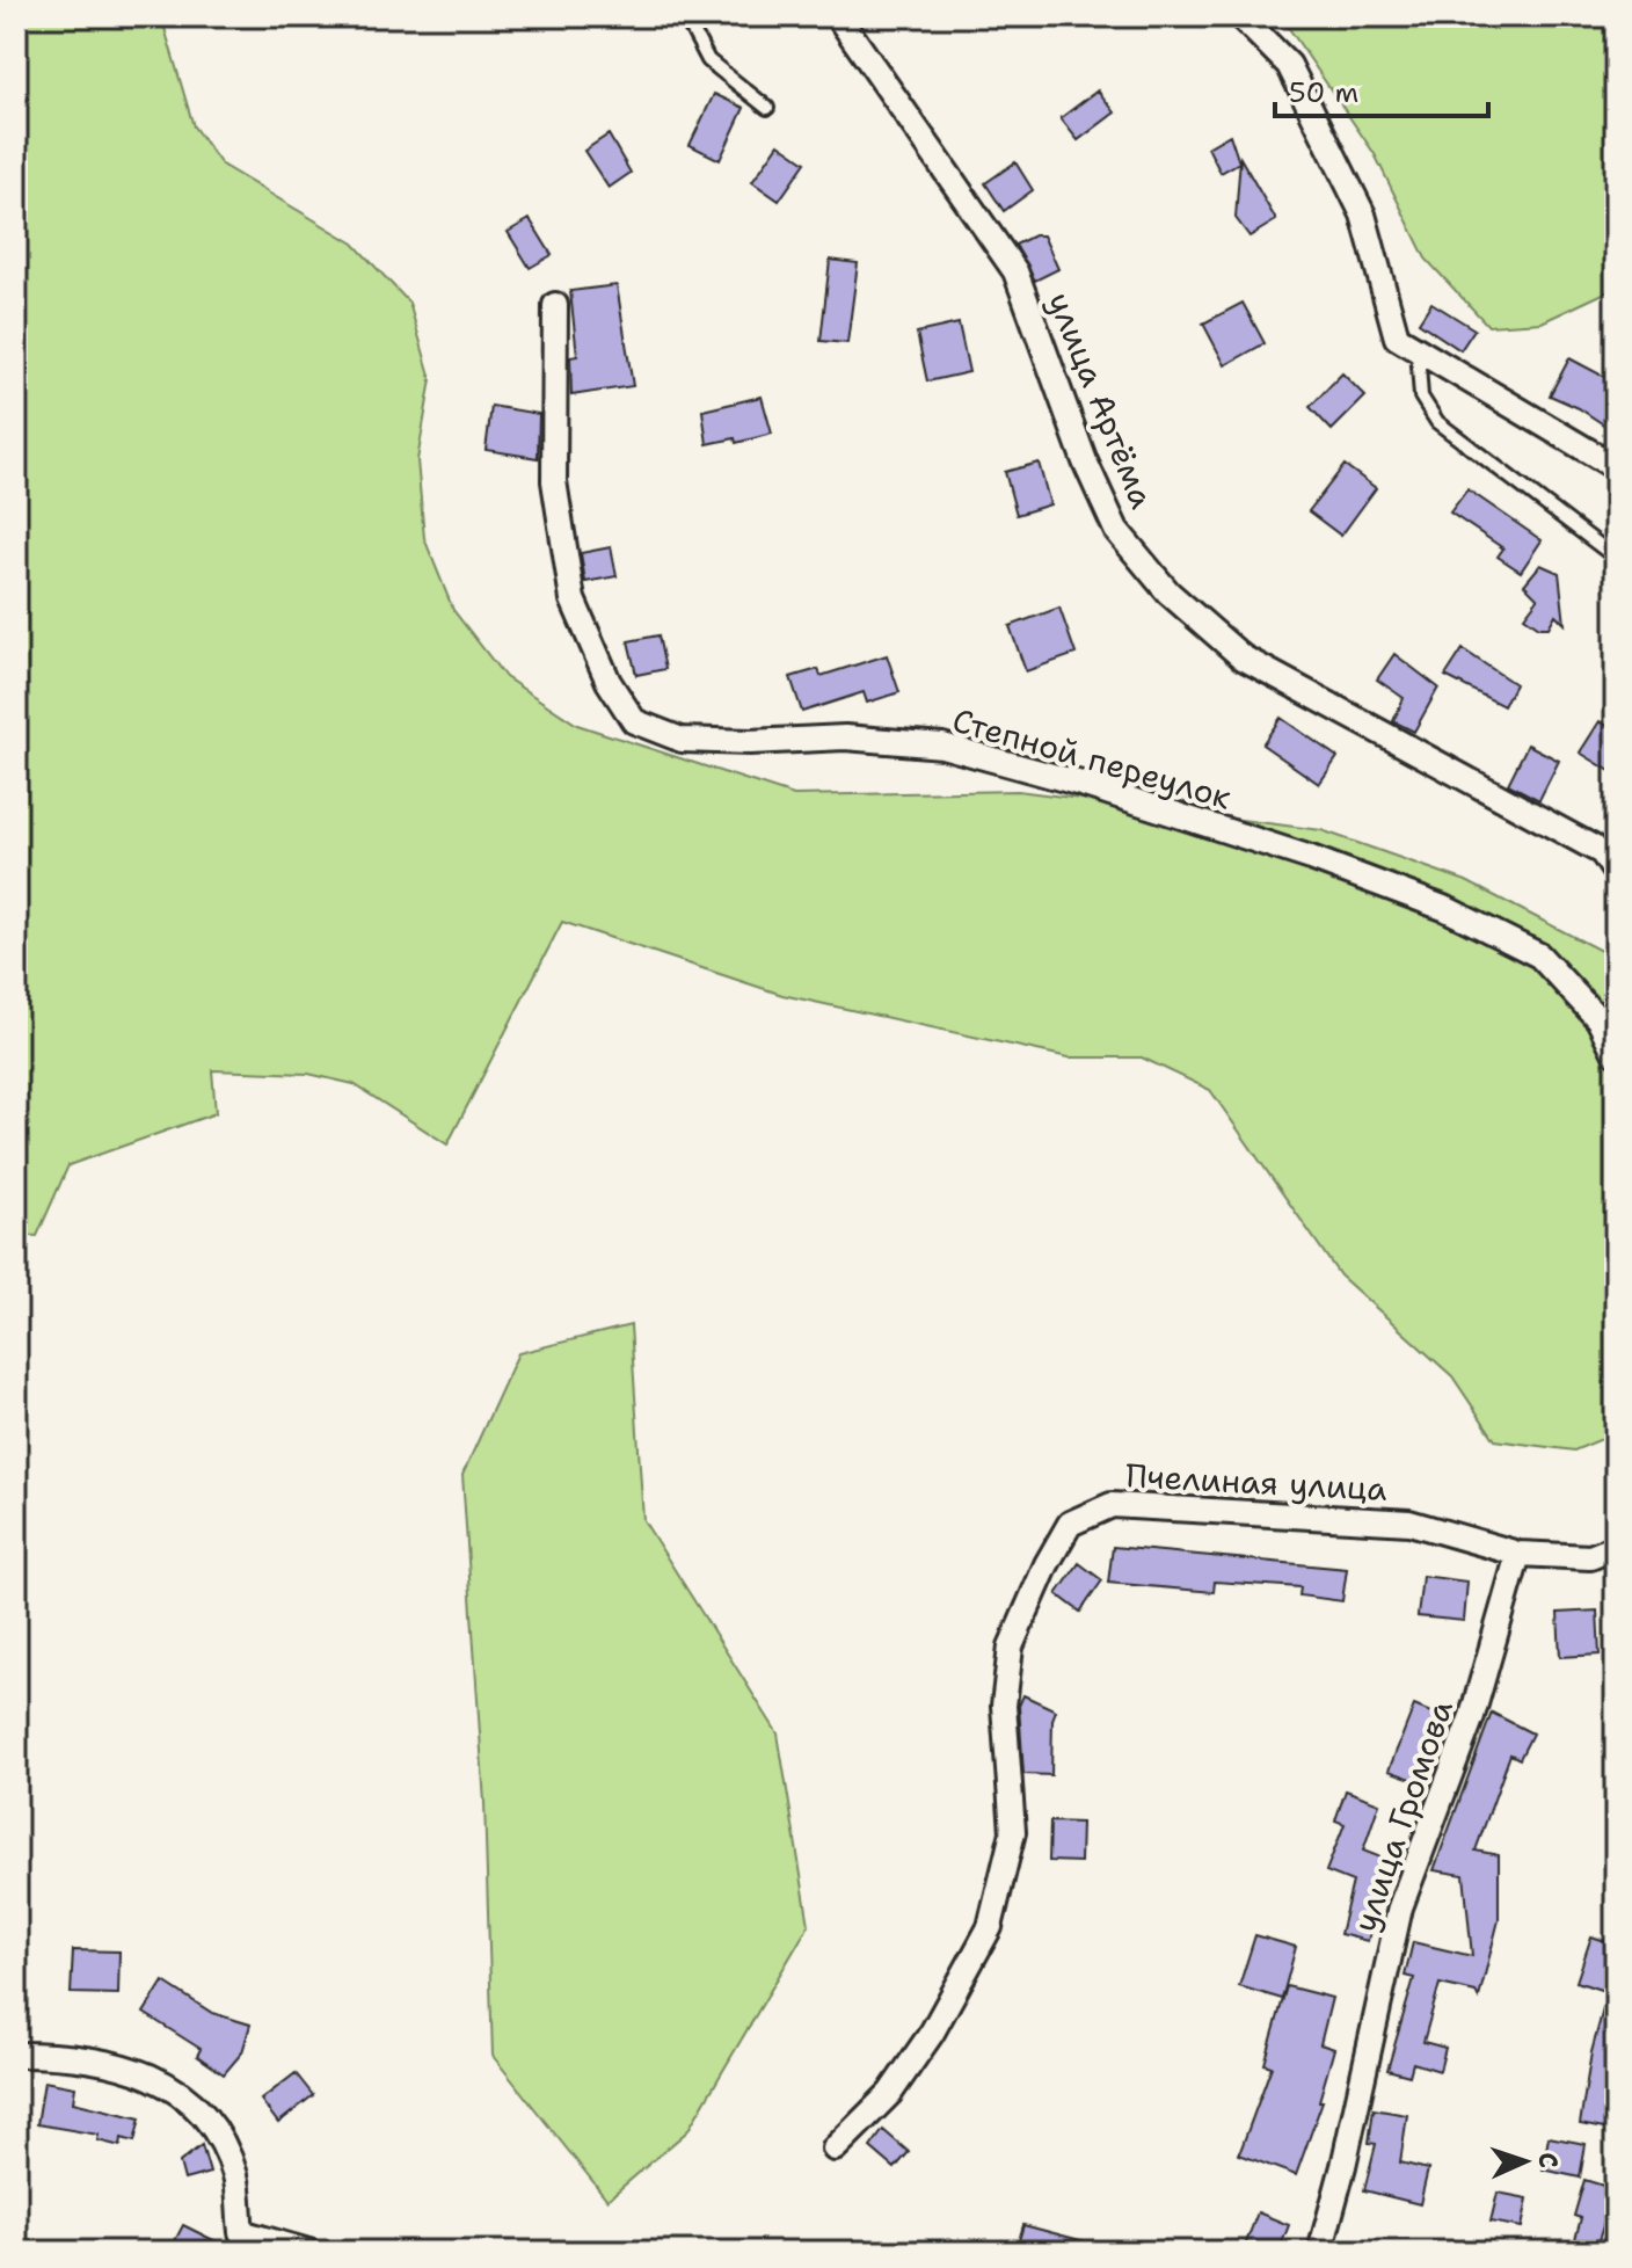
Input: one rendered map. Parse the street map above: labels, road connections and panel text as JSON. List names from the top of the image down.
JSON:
{
  "streets": {
    "street": [
      "улица Артёма",
      "Степной переулок",
      "Пчелиная улица",
      "улица Громова"
    ]
  },
  "crossings": [
    ["Пчелиная улица", "улица Громова"]
  ],
  "scale_bar": "50 m",
  "north": "right"
}
